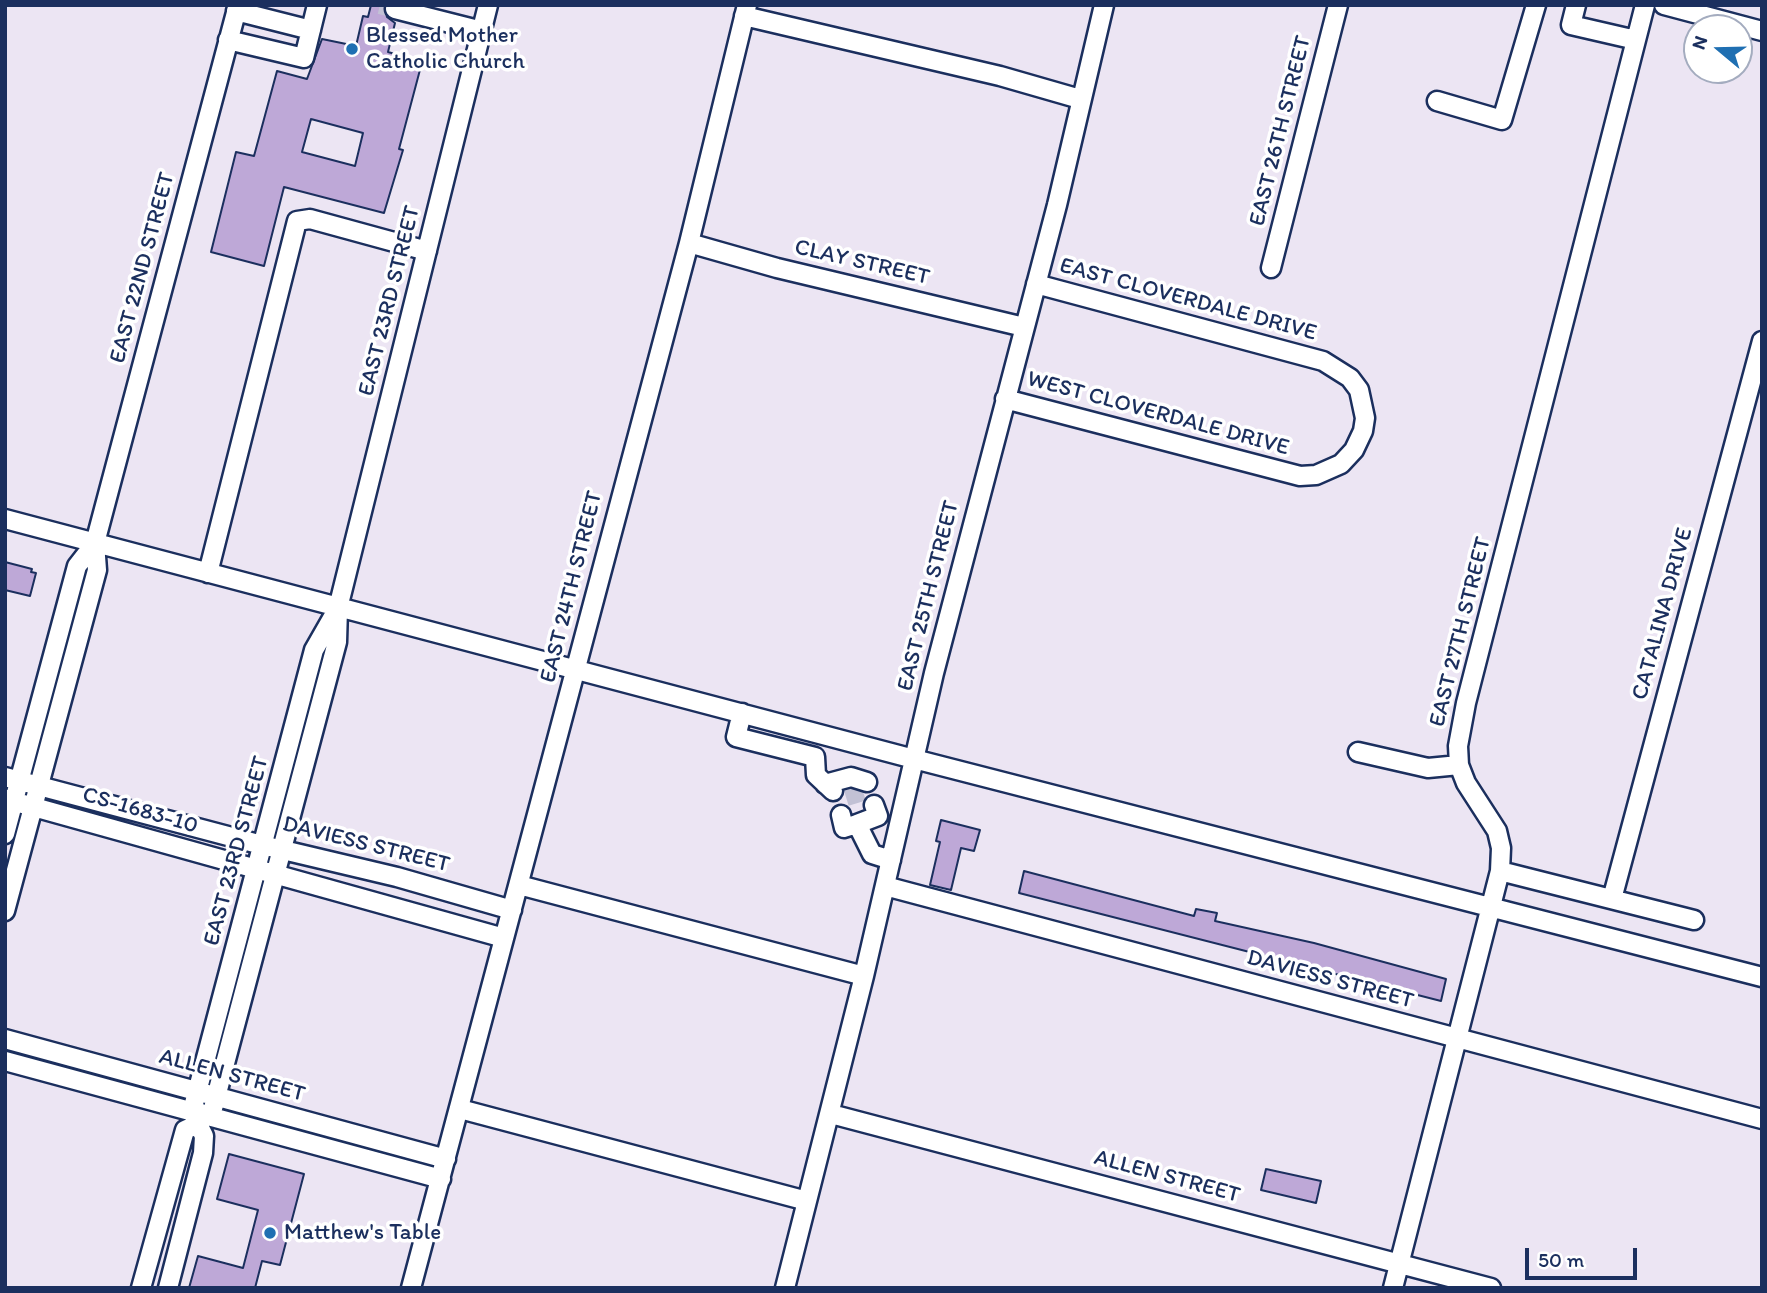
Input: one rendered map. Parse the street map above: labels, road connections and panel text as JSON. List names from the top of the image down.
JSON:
{
  "streets": {
    "street": [
      "EAST 26TH STREET",
      "CLAY STREET",
      "EAST 22ND STREET",
      "EAST CLOVERDALE DRIVE",
      "EAST 23RD STREET",
      "WEST CLOVERDALE DRIVE",
      "EAST 24TH STREET",
      "EAST 25TH STREET",
      "CATALINA DRIVE",
      "EAST 27TH STREET",
      "CS-1683-10",
      "DAVIESS STREET",
      "ALLEN STREET"
    ]
  },
  "crossings": [
    ["CLAY STREET", "EAST 24TH STREET"],
    ["CLAY STREET", "EAST 25TH STREET"],
    ["EAST 22ND STREET", "CS-1683-10"],
    ["EAST 22ND STREET", "DAVIESS STREET"],
    ["EAST CLOVERDALE DRIVE", "WEST CLOVERDALE DRIVE"],
    ["EAST CLOVERDALE DRIVE", "EAST 25TH STREET"],
    ["EAST 23RD STREET", "CS-1683-10"],
    ["EAST 23RD STREET", "DAVIESS STREET"],
    ["EAST 23RD STREET", "ALLEN STREET"],
    ["WEST CLOVERDALE DRIVE", "EAST 25TH STREET"],
    ["EAST 24TH STREET", "CS-1683-10"],
    ["EAST 24TH STREET", "DAVIESS STREET"],
    ["EAST 24TH STREET", "ALLEN STREET"],
    ["EAST 25TH STREET", "DAVIESS STREET"],
    ["EAST 25TH STREET", "ALLEN STREET"],
    ["EAST 27TH STREET", "DAVIESS STREET"],
    ["EAST 27TH STREET", "ALLEN STREET"]
  ],
  "places": ["Blessed Mother Catholic Church", "Matthew's Table"],
  "scale_bar": "50 m",
  "north": "left"
}
